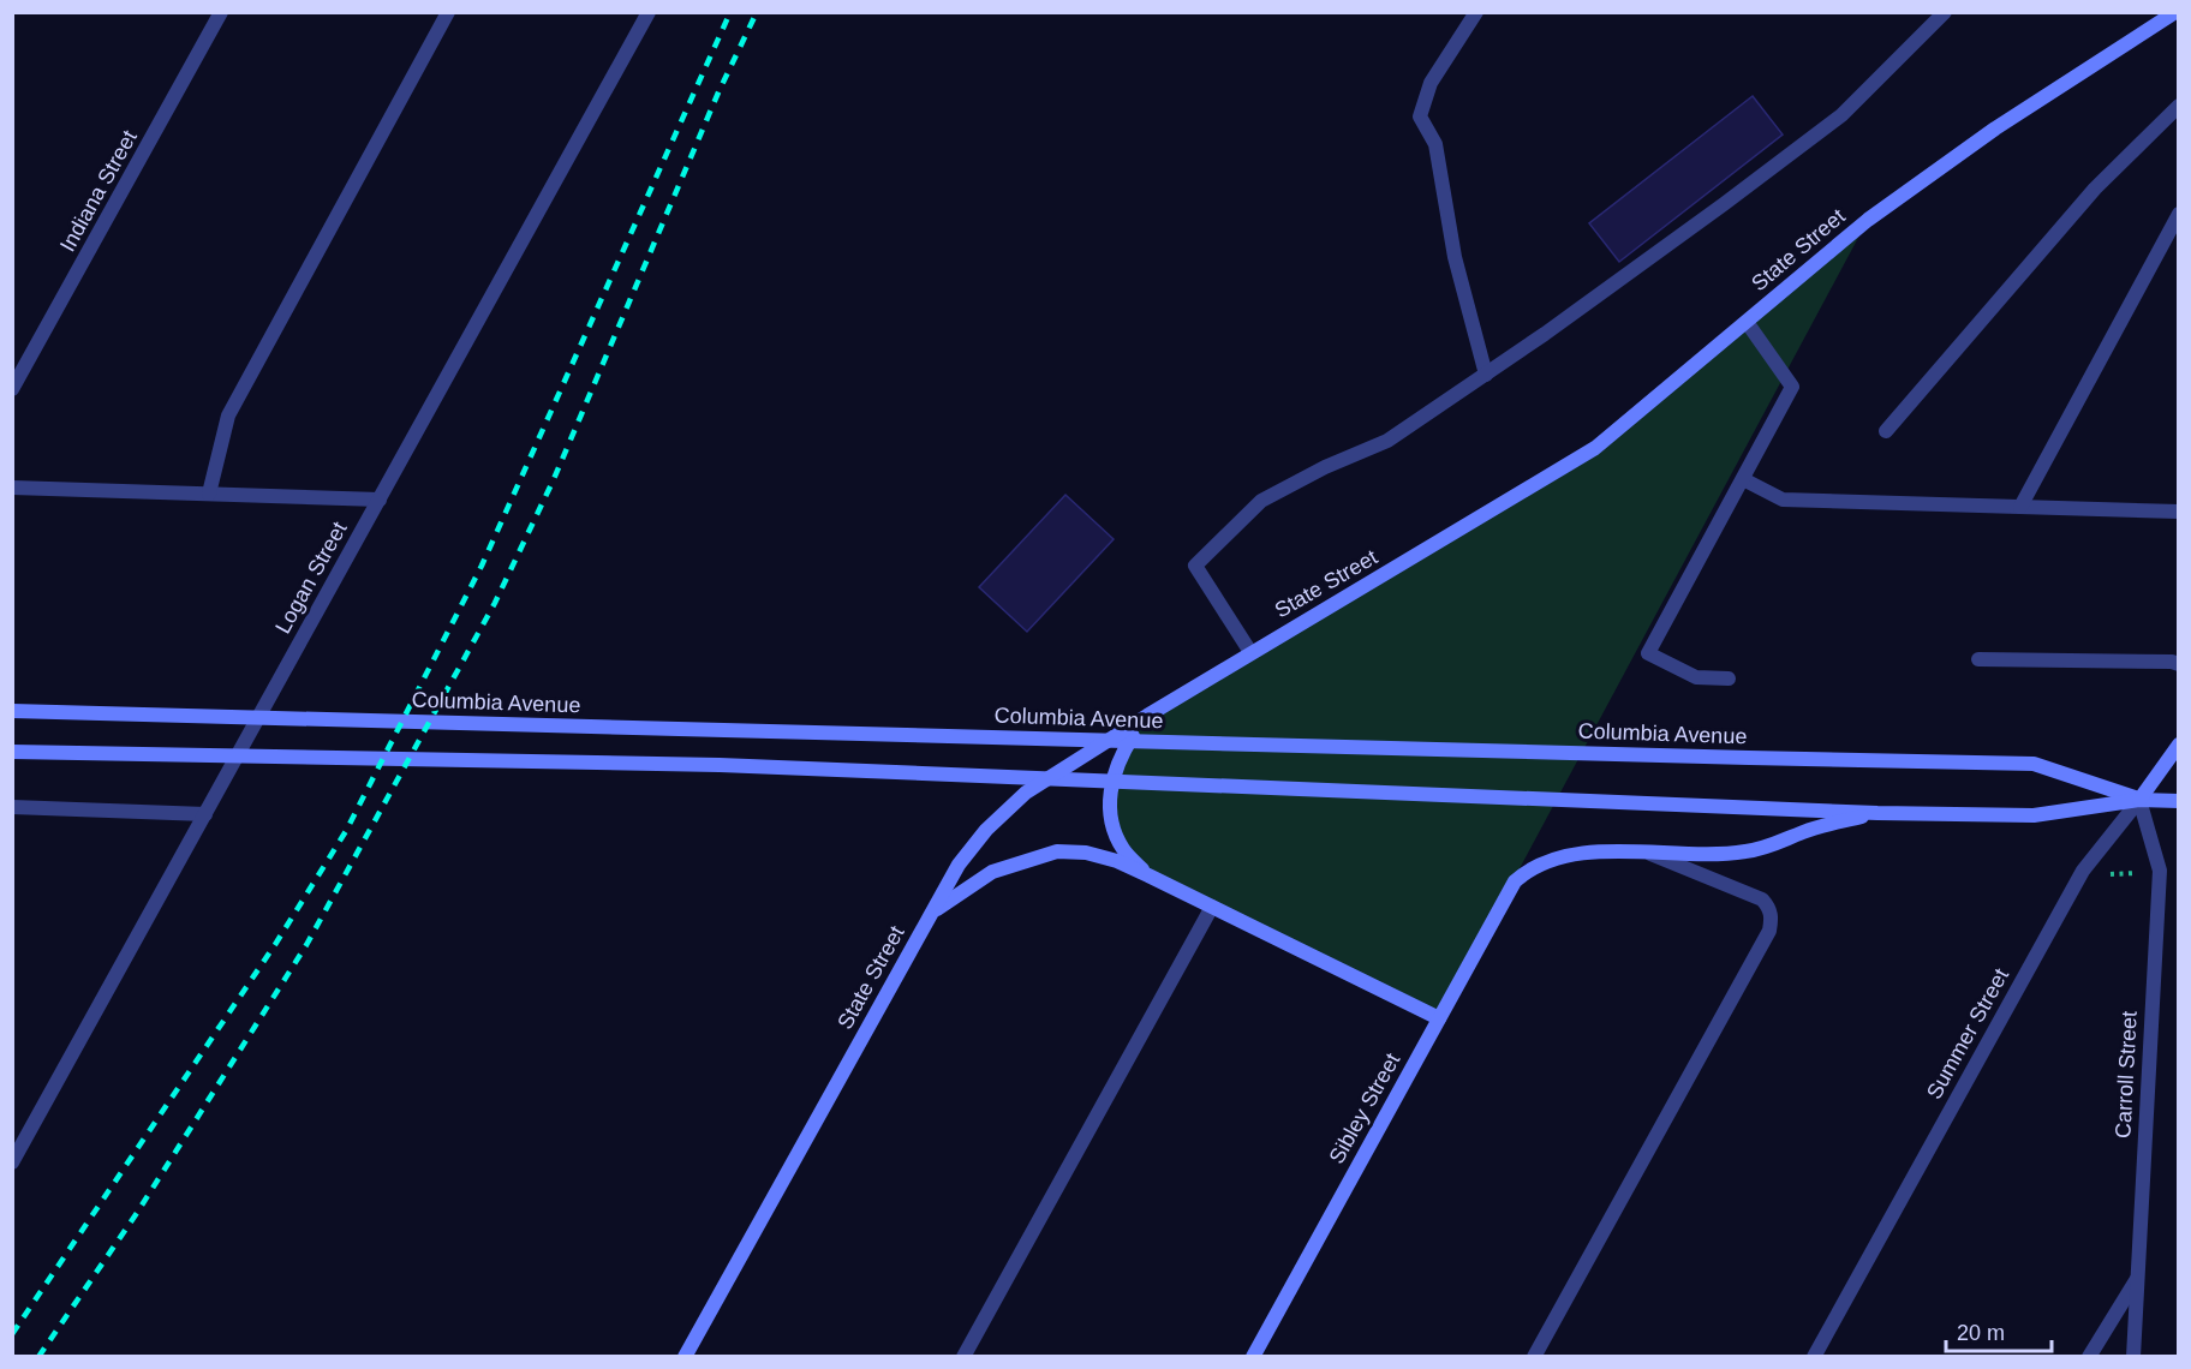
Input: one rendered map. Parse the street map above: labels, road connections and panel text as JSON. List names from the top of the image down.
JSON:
{
  "streets": {
    "street": [
      "Indiana Street",
      "State Street",
      "Logan Street",
      "Columbia Avenue",
      "Summer Street",
      "Carroll Street",
      "Sibley Street"
    ]
  },
  "crossings": [
    ["Columbia Avenue", "Summer Street"],
    ["Columbia Avenue", "Carroll Street"],
    ["Summer Street", "Carroll Street"]
  ],
  "scale_bar": "20 m"
}
